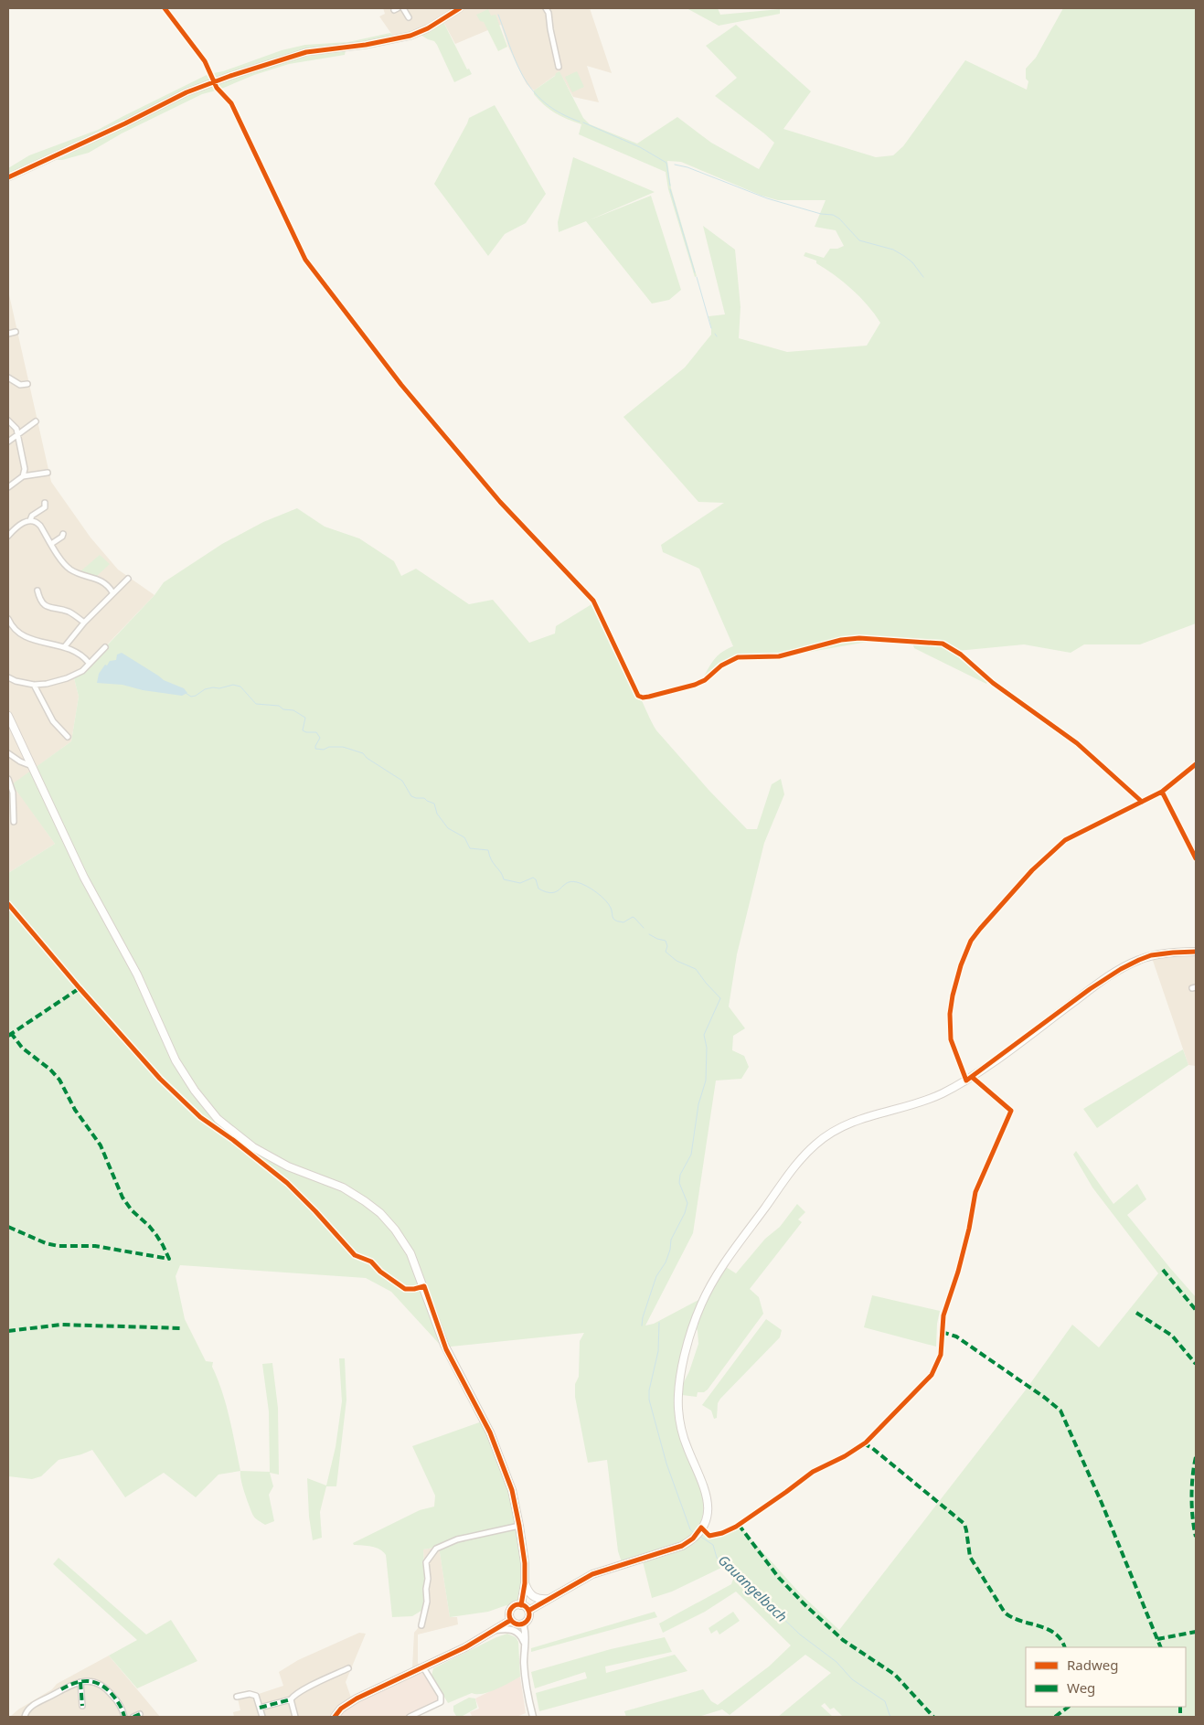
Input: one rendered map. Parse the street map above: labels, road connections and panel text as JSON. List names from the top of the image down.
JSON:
{
  "water": ["Gauangelbach"],
  "legend": ["Radweg", "Weg"]
}
